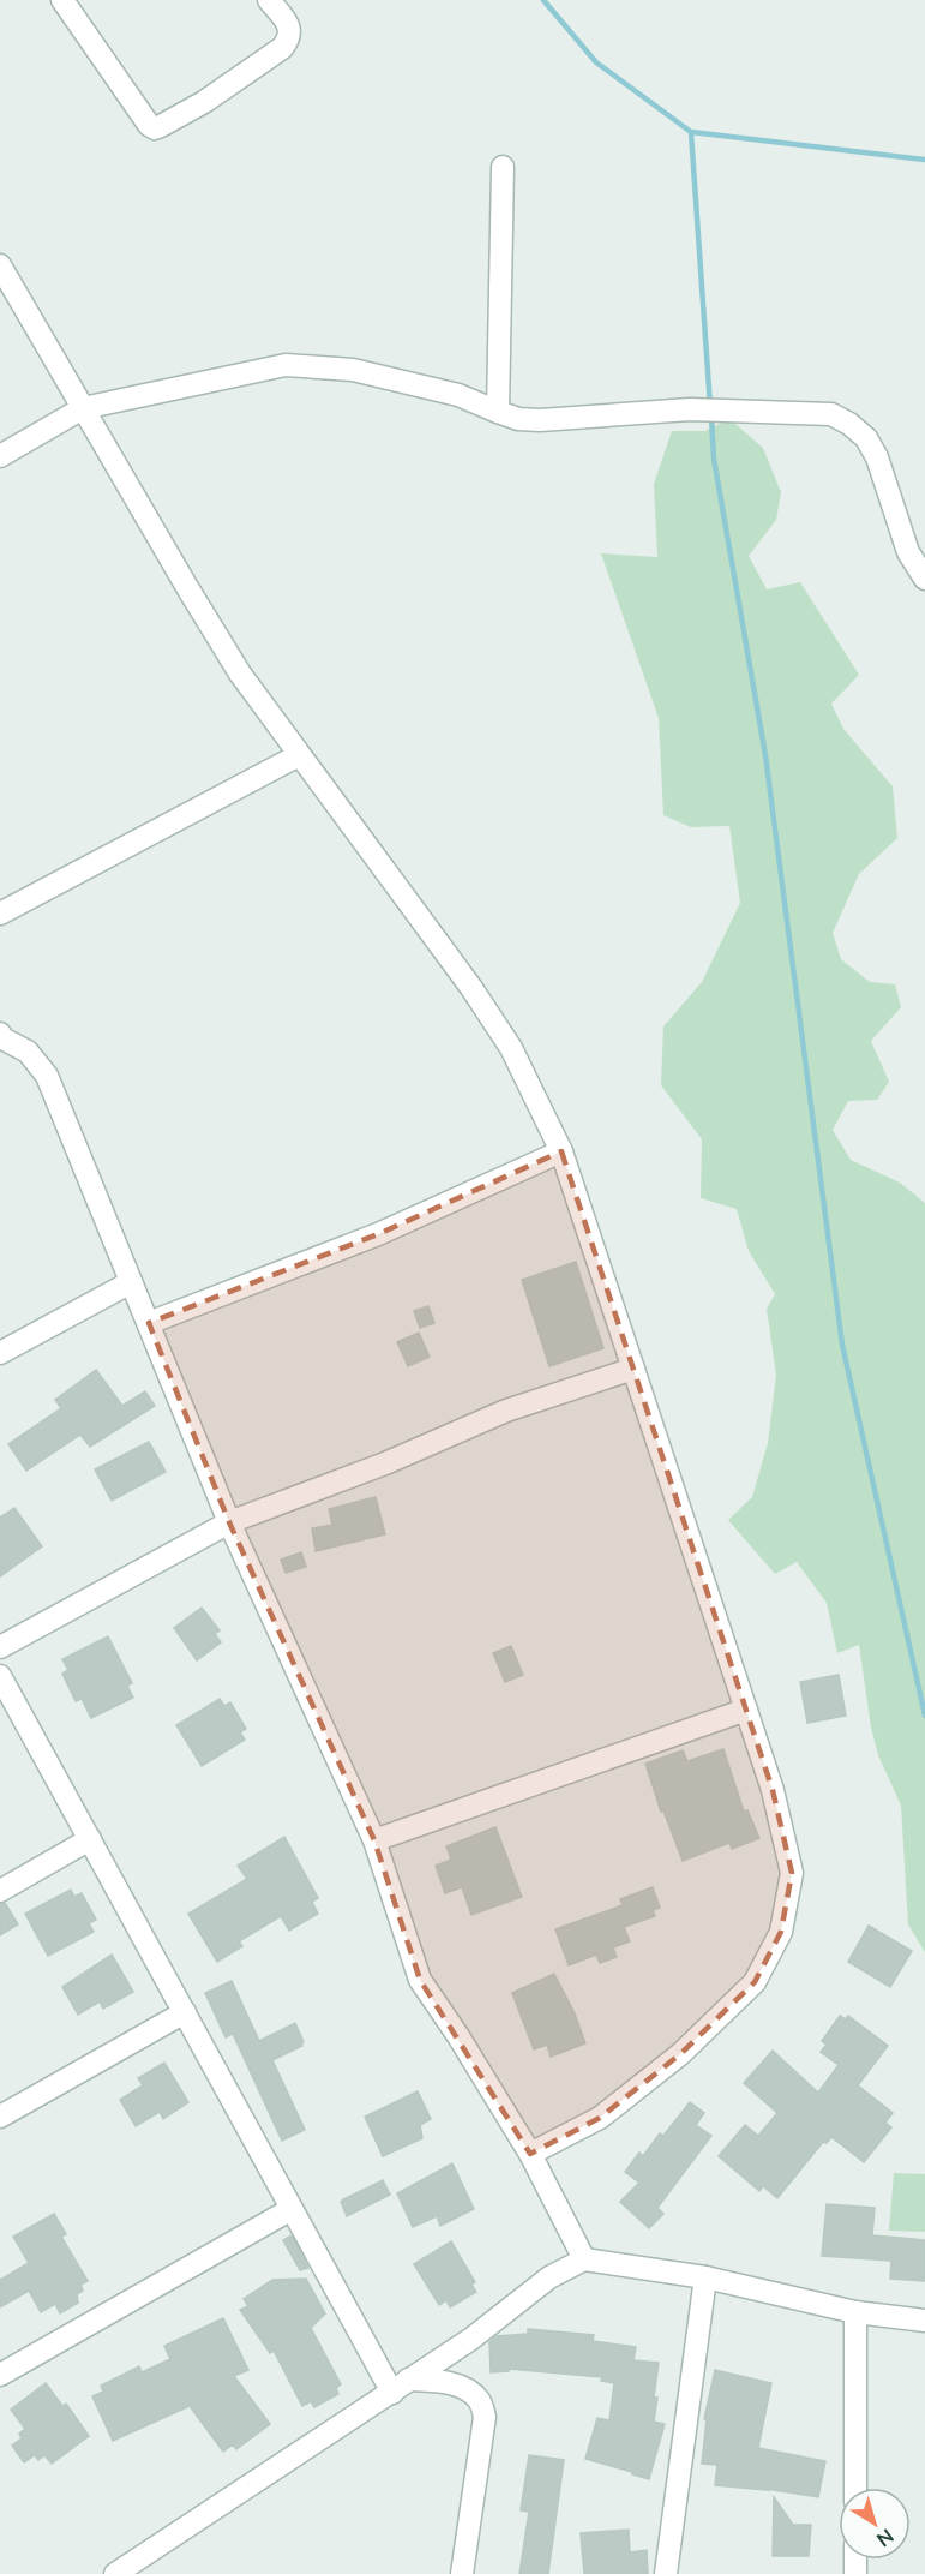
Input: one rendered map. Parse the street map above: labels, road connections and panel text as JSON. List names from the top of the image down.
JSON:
{
  "north": "bottom right"
}
